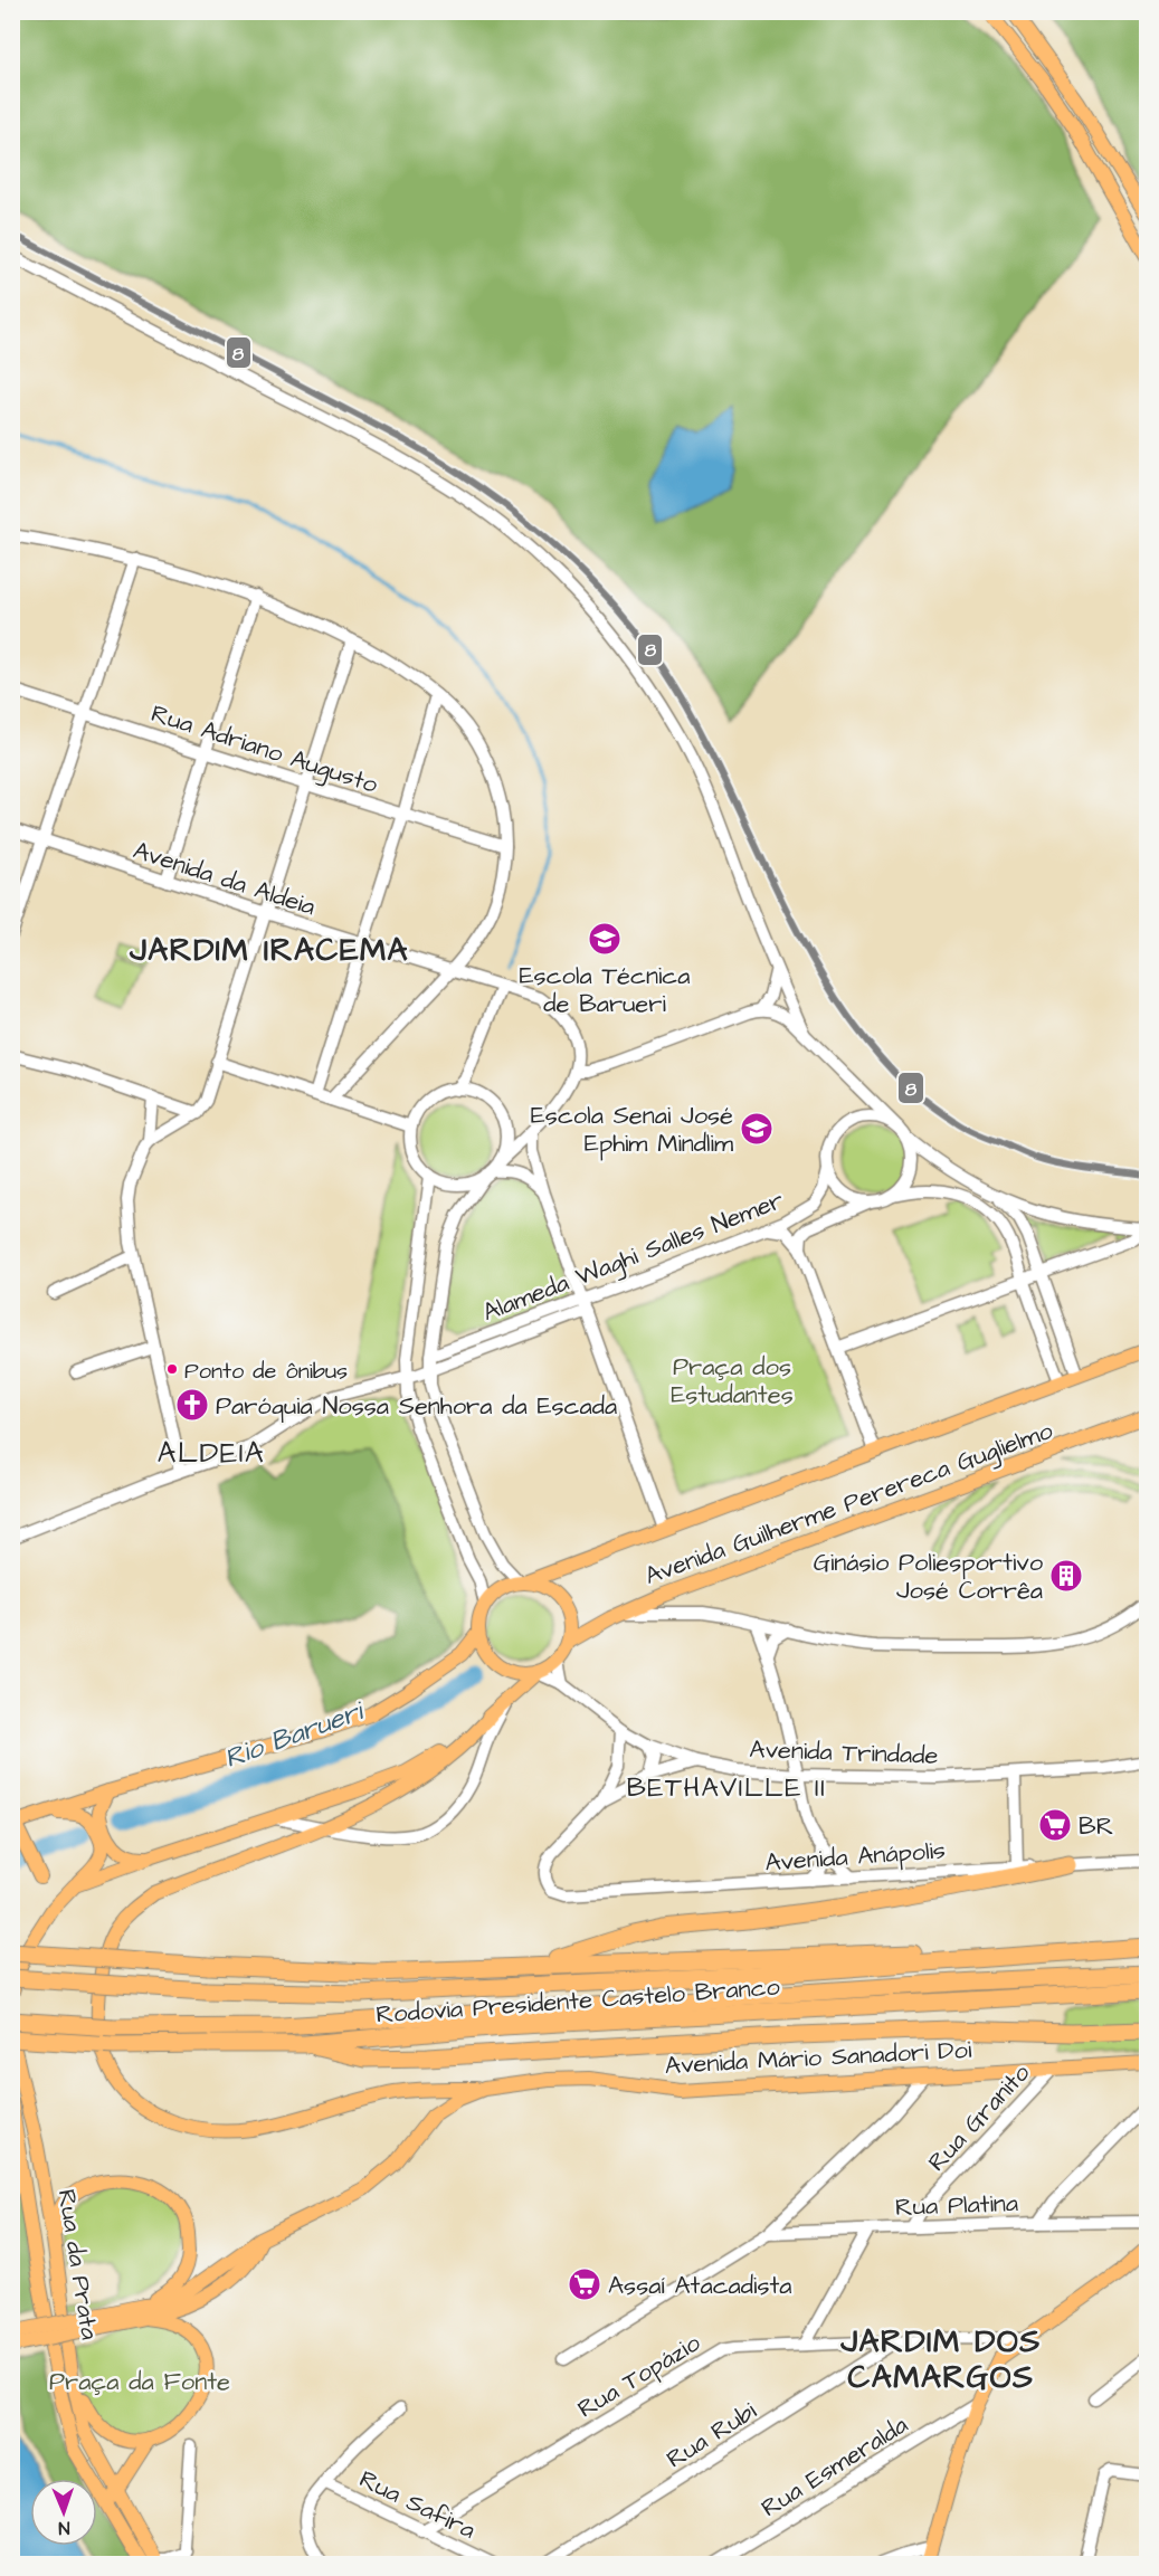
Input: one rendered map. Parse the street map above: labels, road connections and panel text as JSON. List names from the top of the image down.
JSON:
{
  "streets": {
    "highway": ["Rodovia Presidente Castelo Branco"],
    "main road": ["Avenida Guilherme Perereca Guglielmo", "Avenida Mário Sanadori Doi", "Rua da Prata"],
    "street": [
      "Rua Adriano Augusto",
      "Avenida da Aldeia",
      "Alameda Waghi Salles Nemer",
      "Avenida Trindade",
      "Avenida Anápolis",
      "Rua Granito",
      "Rua Platina",
      "Rua Topázio",
      "Rua Rubi",
      "Rua Esmeralda",
      "Rua Safira"
    ]
  },
  "crossings": [
    ["Avenida Guilherme Perereca Guglielmo", "Avenida Trindade"],
    ["Rodovia Presidente Castelo Branco", "Rua da Prata"],
    ["Avenida Mário Sanadori Doi", "Rua Granito"],
    ["Rua Granito", "Rua Platina"],
    ["Rua Topázio", "Rua Rubi"],
    ["Rua Topázio", "Rua Safira"]
  ],
  "districts": [
    "JARDIM IRACEMA",
    "ALDEIA",
    "BETHAVILLE II",
    "JARDIM DOS CAMARGOS"
  ],
  "water": ["Rio Barueri"],
  "parks": ["Praça dos Estudantes", "Praça da Fonte"],
  "places": {
    "school or university": ["Escola Técnica de Barueri", "Escola Senai José Ephim Mindlim"],
    "other": ["Ponto de ônibus"],
    "church": ["Paróquia Nossa Senhora da Escada"],
    "building": ["Ginásio Poliesportivo José Corrêa"],
    "supermarket": ["BR", "Assaí Atacadista"]
  },
  "lines": ["transit line 8"],
  "north": "bottom"
}
